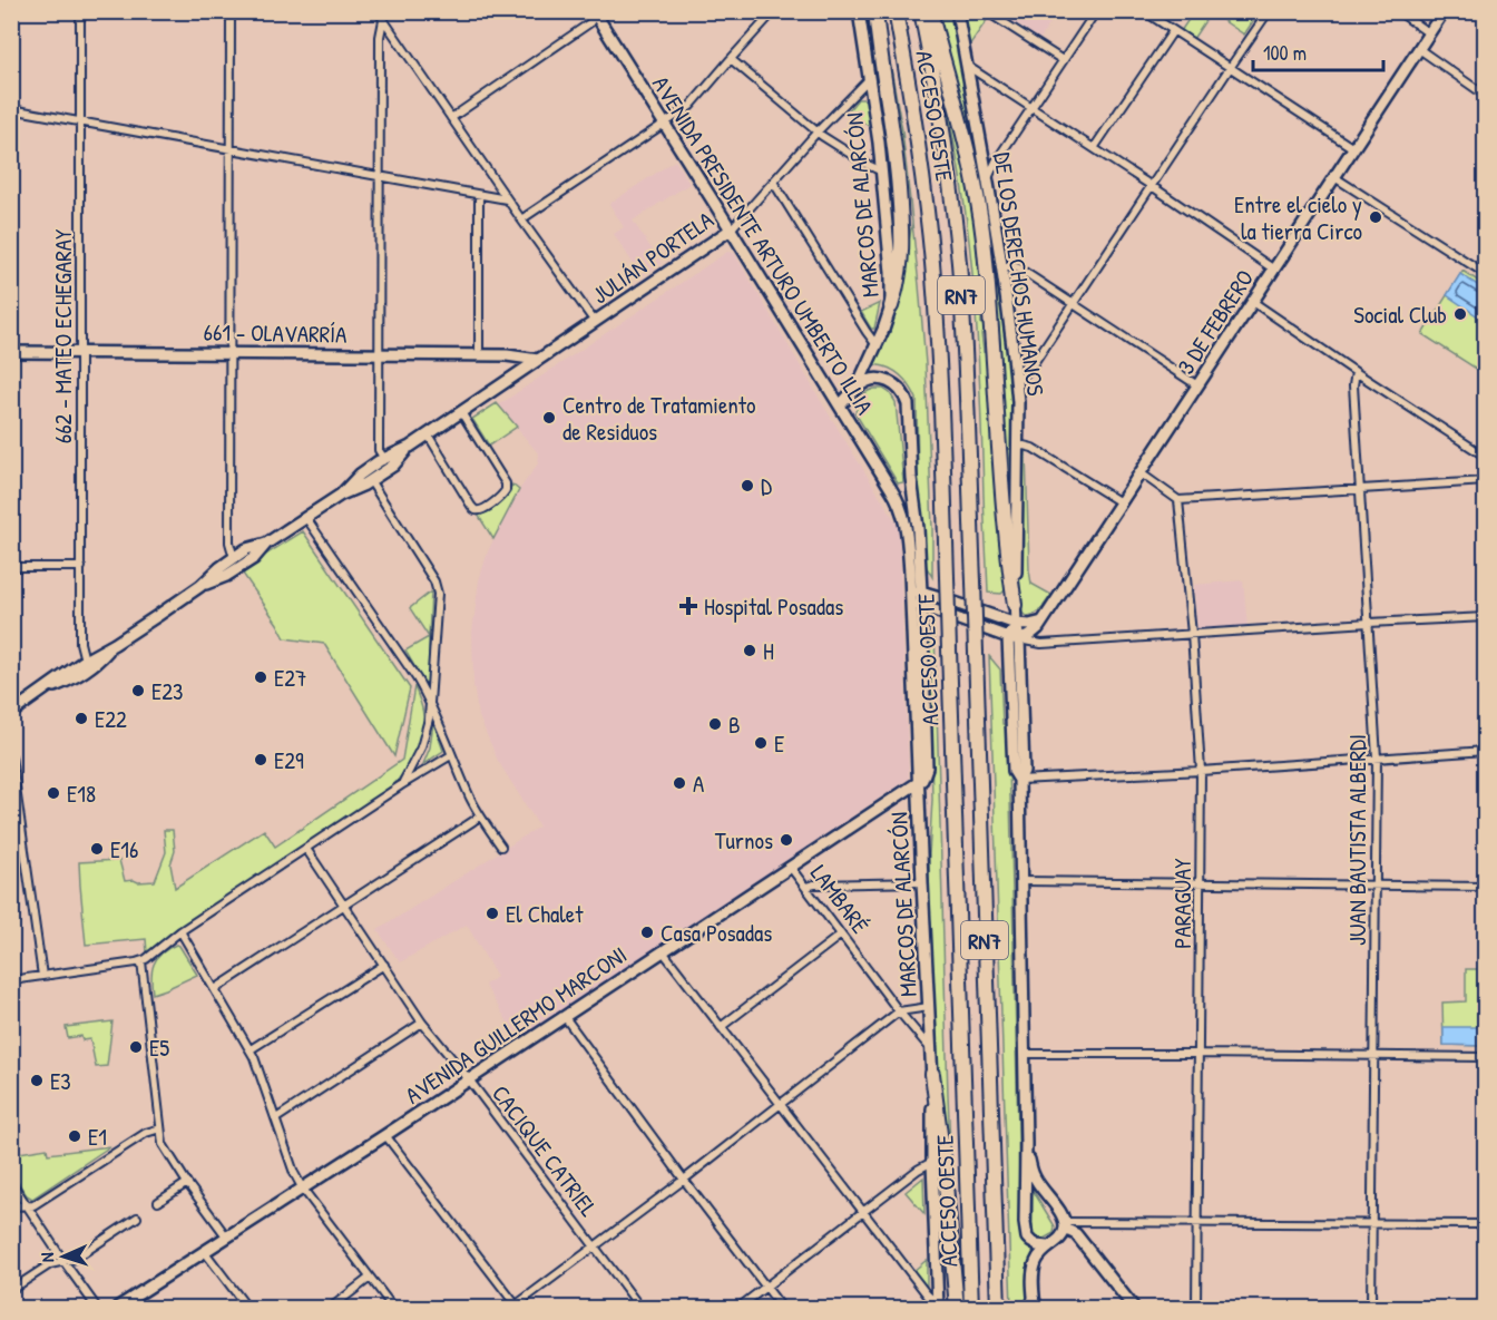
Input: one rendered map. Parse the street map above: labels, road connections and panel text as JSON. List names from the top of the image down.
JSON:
{
  "streets": {
    "highway": ["ACCESO OESTE", "RN7"],
    "main road": [
      "MARCOS DE ALARCÓN",
      "AVENIDA PRESIDENTE ARTURO UMBERTO ILLIA",
      "JULIÁN PORTELA",
      "DE LOS DERECHOS HUMANOS",
      "3 DE FEBRERO",
      "661 - OLAVARRÍA",
      "AVENIDA GUILLERMO MARCONI"
    ],
    "street": [
      "662 - MATEO ECHEGARAY",
      "JUAN BAUTISTA ALBERDI",
      "LAMBARÉ",
      "PARAGUAY",
      "CACIQUE CATRIEL"
    ]
  },
  "crossings": [
    ["MARCOS DE ALARCÓN", "AVENIDA PRESIDENTE ARTURO UMBERTO ILLIA"],
    ["MARCOS DE ALARCÓN", "JULIÁN PORTELA"],
    ["MARCOS DE ALARCÓN", "LAMBARÉ"],
    ["MARCOS DE ALARCÓN", "AVENIDA GUILLERMO MARCONI"],
    ["AVENIDA PRESIDENTE ARTURO UMBERTO ILLIA", "JULIÁN PORTELA"],
    ["JULIÁN PORTELA", "661 - OLAVARRÍA"],
    ["DE LOS DERECHOS HUMANOS", "3 DE FEBRERO"],
    ["661 - OLAVARRÍA", "662 - MATEO ECHEGARAY"],
    ["LAMBARÉ", "AVENIDA GUILLERMO MARCONI"],
    ["AVENIDA GUILLERMO MARCONI", "CACIQUE CATRIEL"]
  ],
  "places": {
    "other": [
      "Entre el cielo y la tierra Circo",
      "Social Club",
      "Centro de Tratamiento de Residuos",
      "D",
      "H",
      "E27",
      "E23",
      "E22",
      "B",
      "E",
      "E29",
      "A",
      "E18",
      "Turnos",
      "E16",
      "El Chalet",
      "Casa Posadas",
      "E5",
      "E3",
      "E1"
    ],
    "health": ["Hospital Posadas"]
  },
  "scale_bar": "100 m",
  "north": "left"
}
